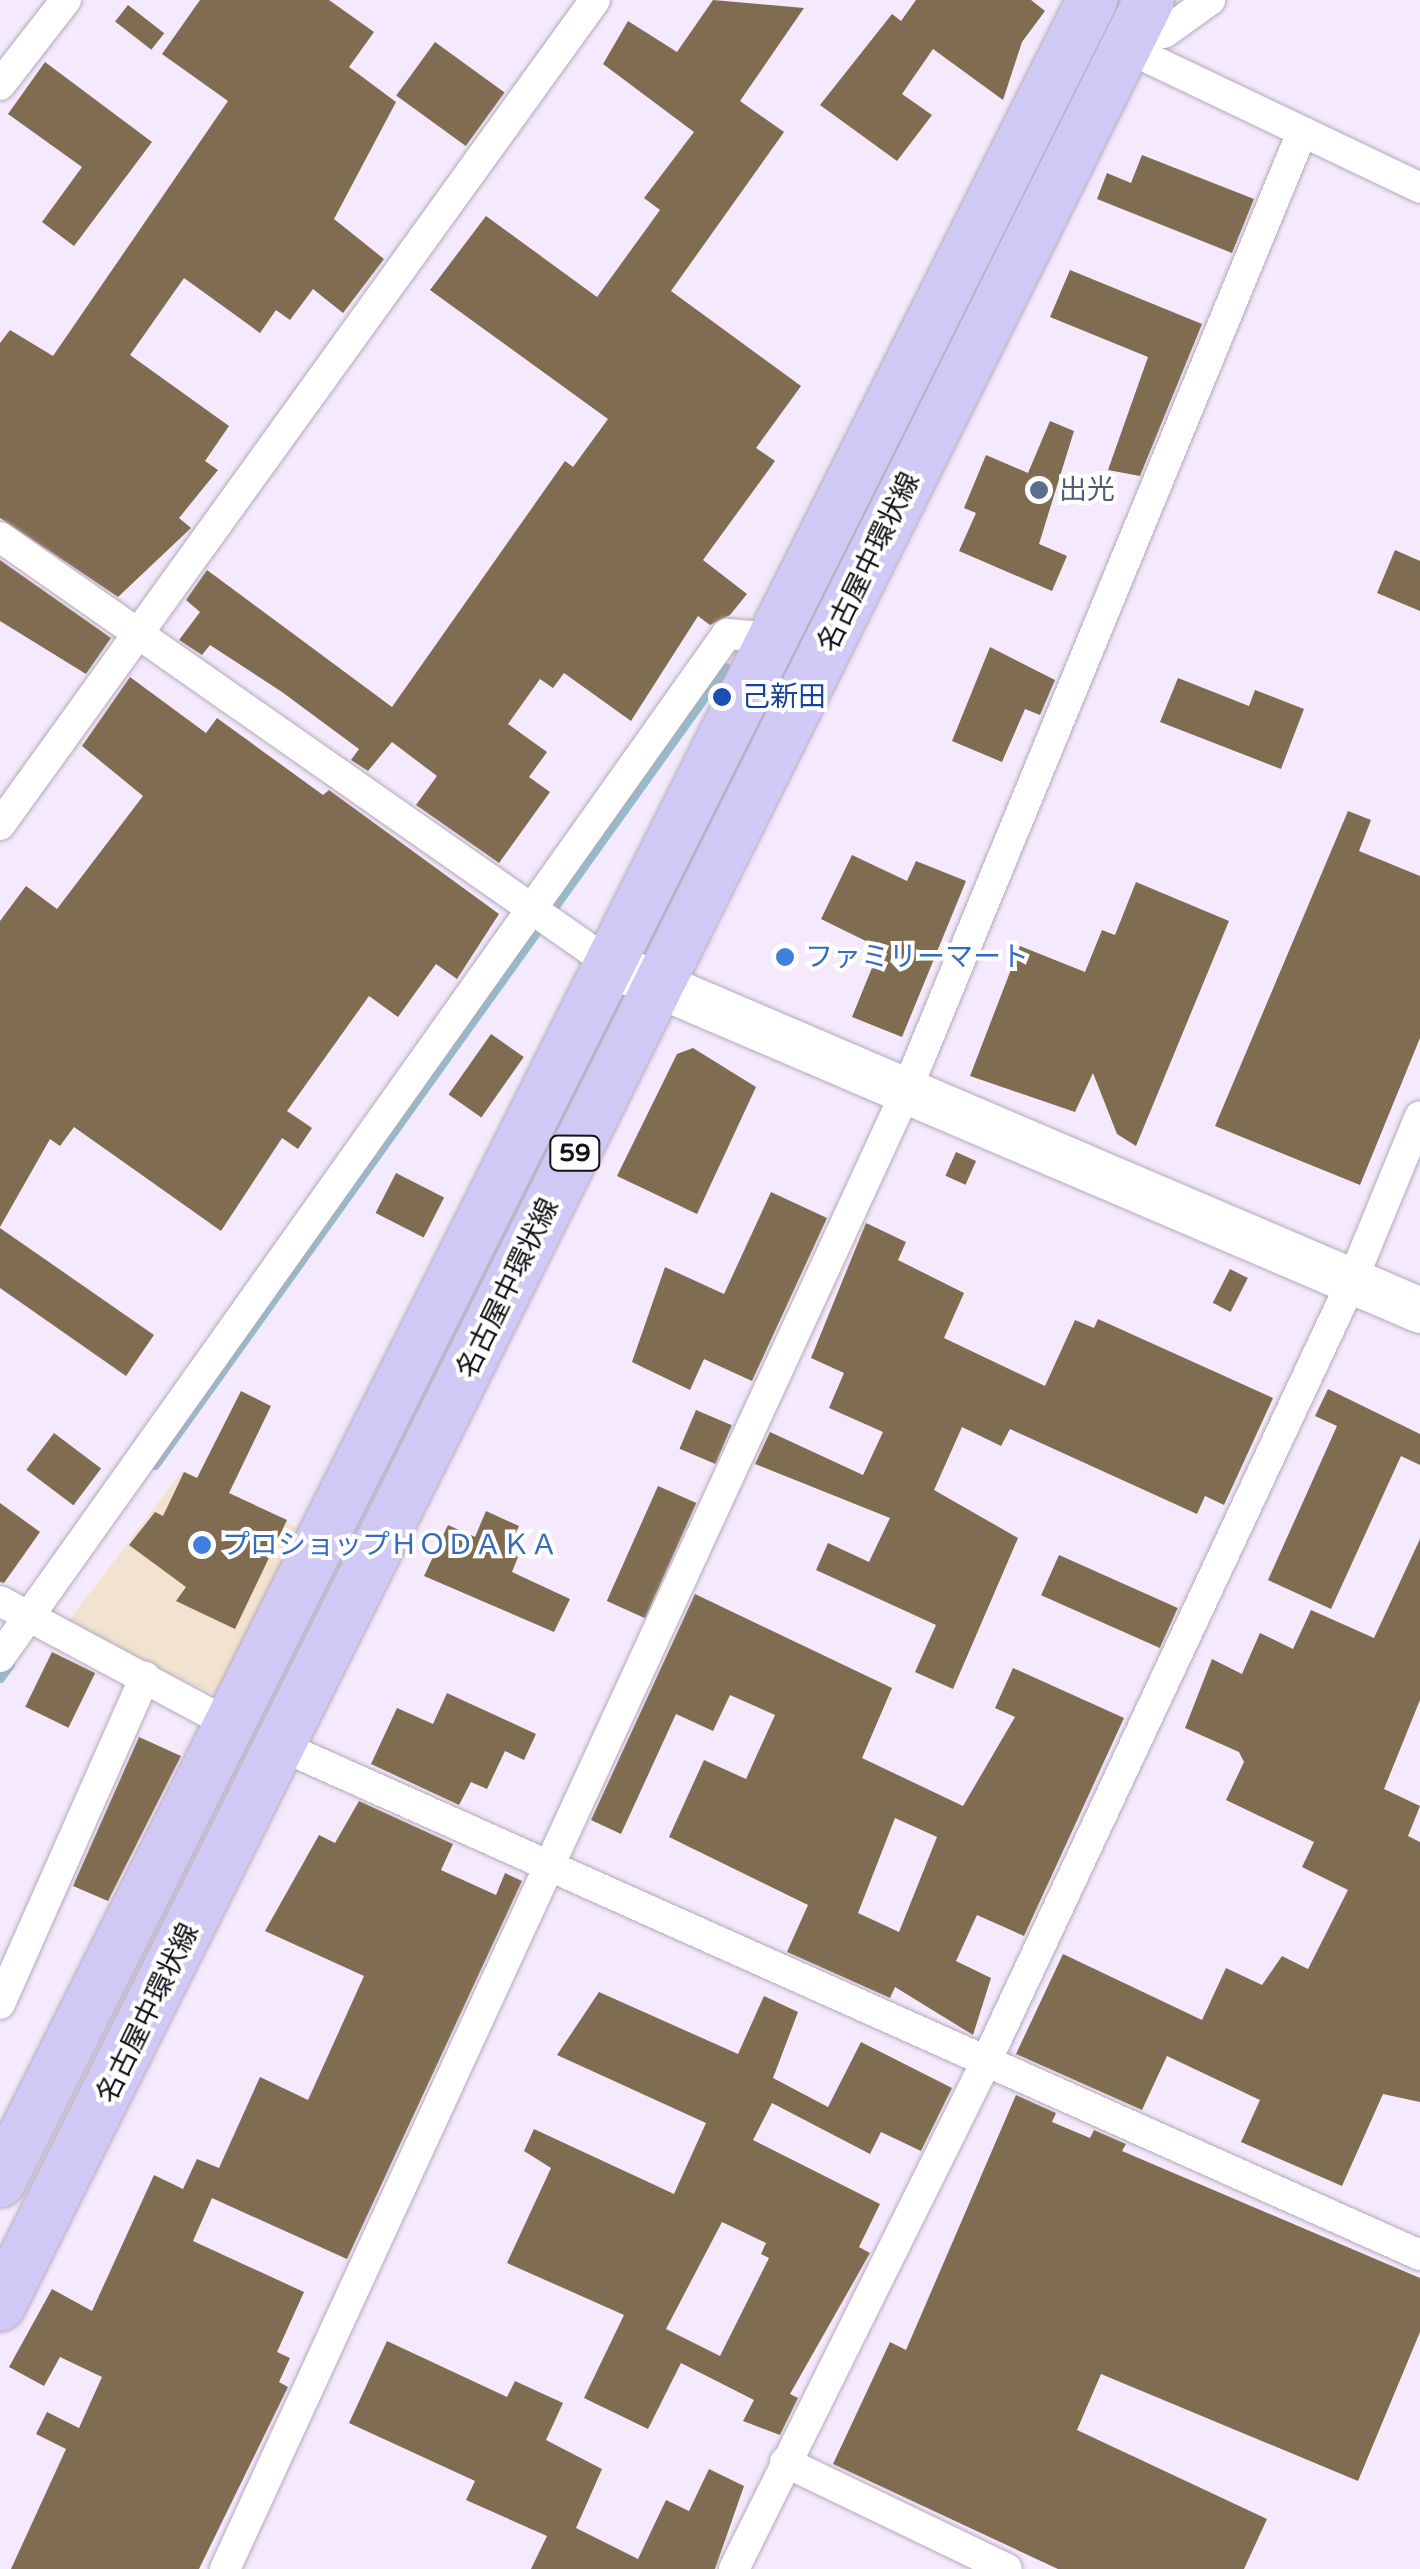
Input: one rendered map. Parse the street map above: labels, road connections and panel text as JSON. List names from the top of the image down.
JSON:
{
  "streets": {
    "main road": ["名古屋中環状線", "59"]
  },
  "places": [
    "出光",
    "己新田",
    "ファミリーマート",
    "プロショップＨＯＤＡＫＡ"
  ]
}
